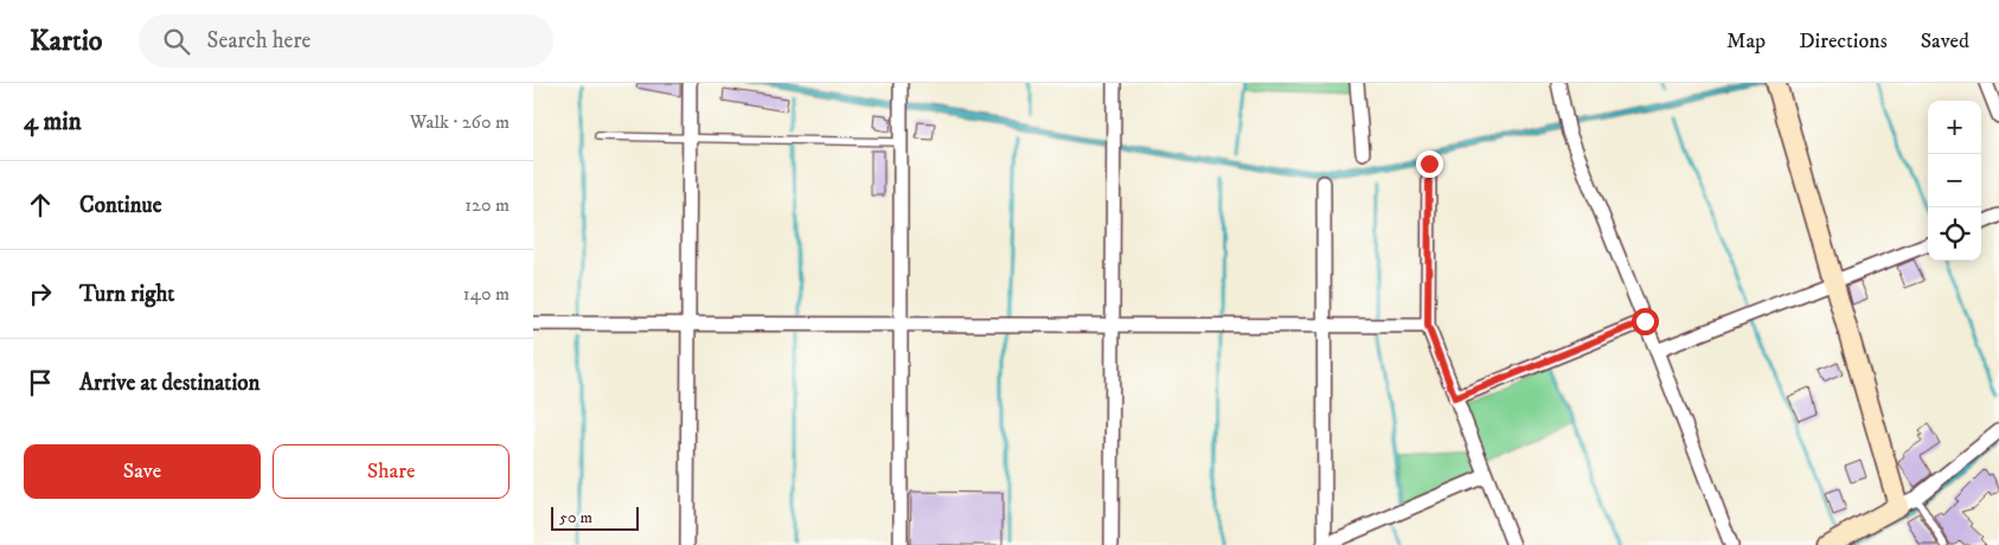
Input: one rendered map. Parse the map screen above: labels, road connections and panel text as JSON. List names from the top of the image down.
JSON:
{
  "scale_bar": "50 m",
  "page": {
    "header": "Kartio",
    "search": "Search here",
    "nav": ["Map", "Directions", "Saved"],
    "heading": ["4 min", "Walk · 260 m"],
    "map_buttons": ["+", "−"],
    "list": [
      ["Continue", "120 m"],
      ["Turn right", "140 m"],
      "Arrive at destination"
    ],
    "buttons": ["Save", "Share"],
    "scale": "50 m"
  }
}
